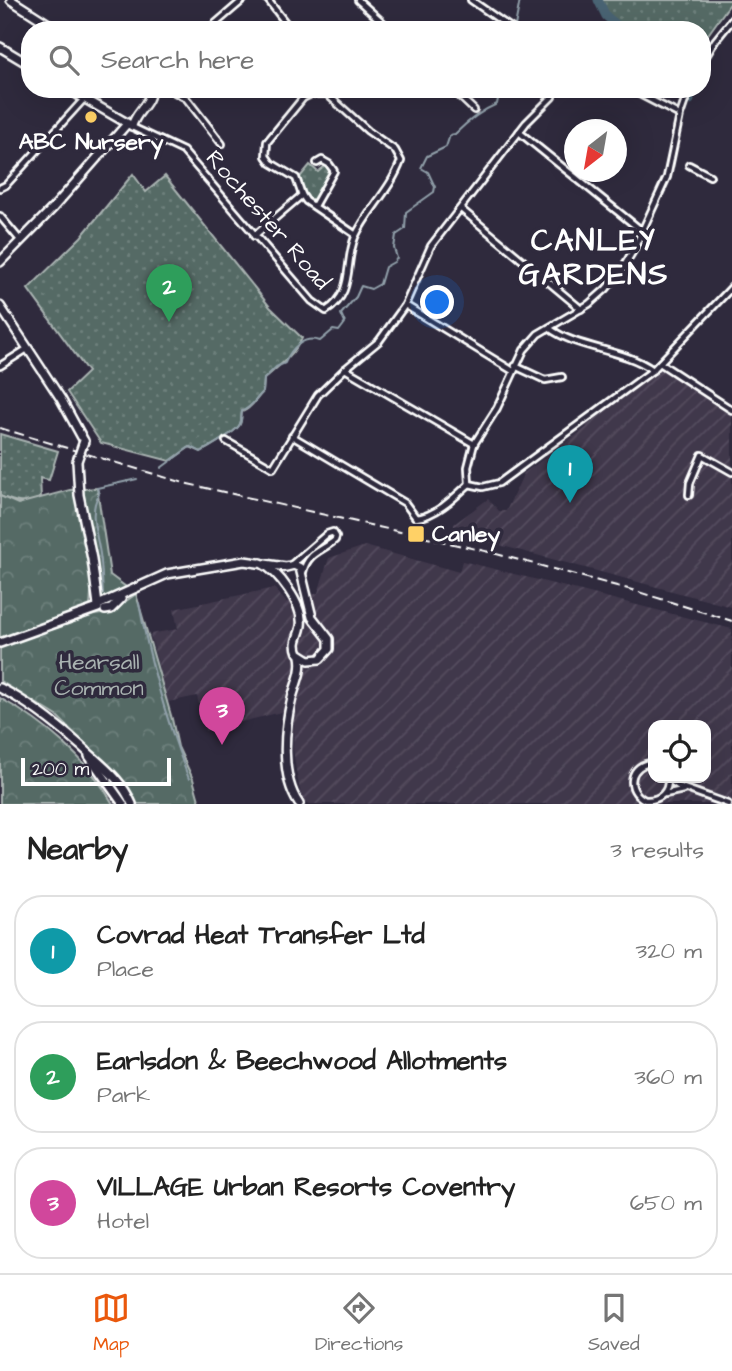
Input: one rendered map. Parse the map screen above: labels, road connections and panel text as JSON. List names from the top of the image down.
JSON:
{
  "streets": {
    "street": ["Rochester Road"]
  },
  "districts": ["CANLEY GARDENS"],
  "parks": ["Hearsall Common"],
  "places": {
    "other": ["ABC Nursery"],
    "transit": ["Canley"]
  },
  "scale_bar": "200 m",
  "north": "bottom left",
  "page": {
    "search": "Search here",
    "pins": ["2", "1", "3"],
    "scale": "200 m",
    "heading": ["Nearby", "3 results"],
    "list": [
      {
        "mark": "1",
        "name": "Covrad Heat Transfer Ltd",
        "note": "Place",
        "value": "320 m"
      },
      {
        "mark": "2",
        "name": "Earlsdon & Beechwood Allotments",
        "note": "Park",
        "value": "360 m"
      },
      {
        "mark": "3",
        "name": "VILLAGE Urban Resorts Coventry",
        "note": "Hotel",
        "value": "650 m"
      }
    ],
    "nav": ["Map", "Directions", "Saved"]
  }
}
